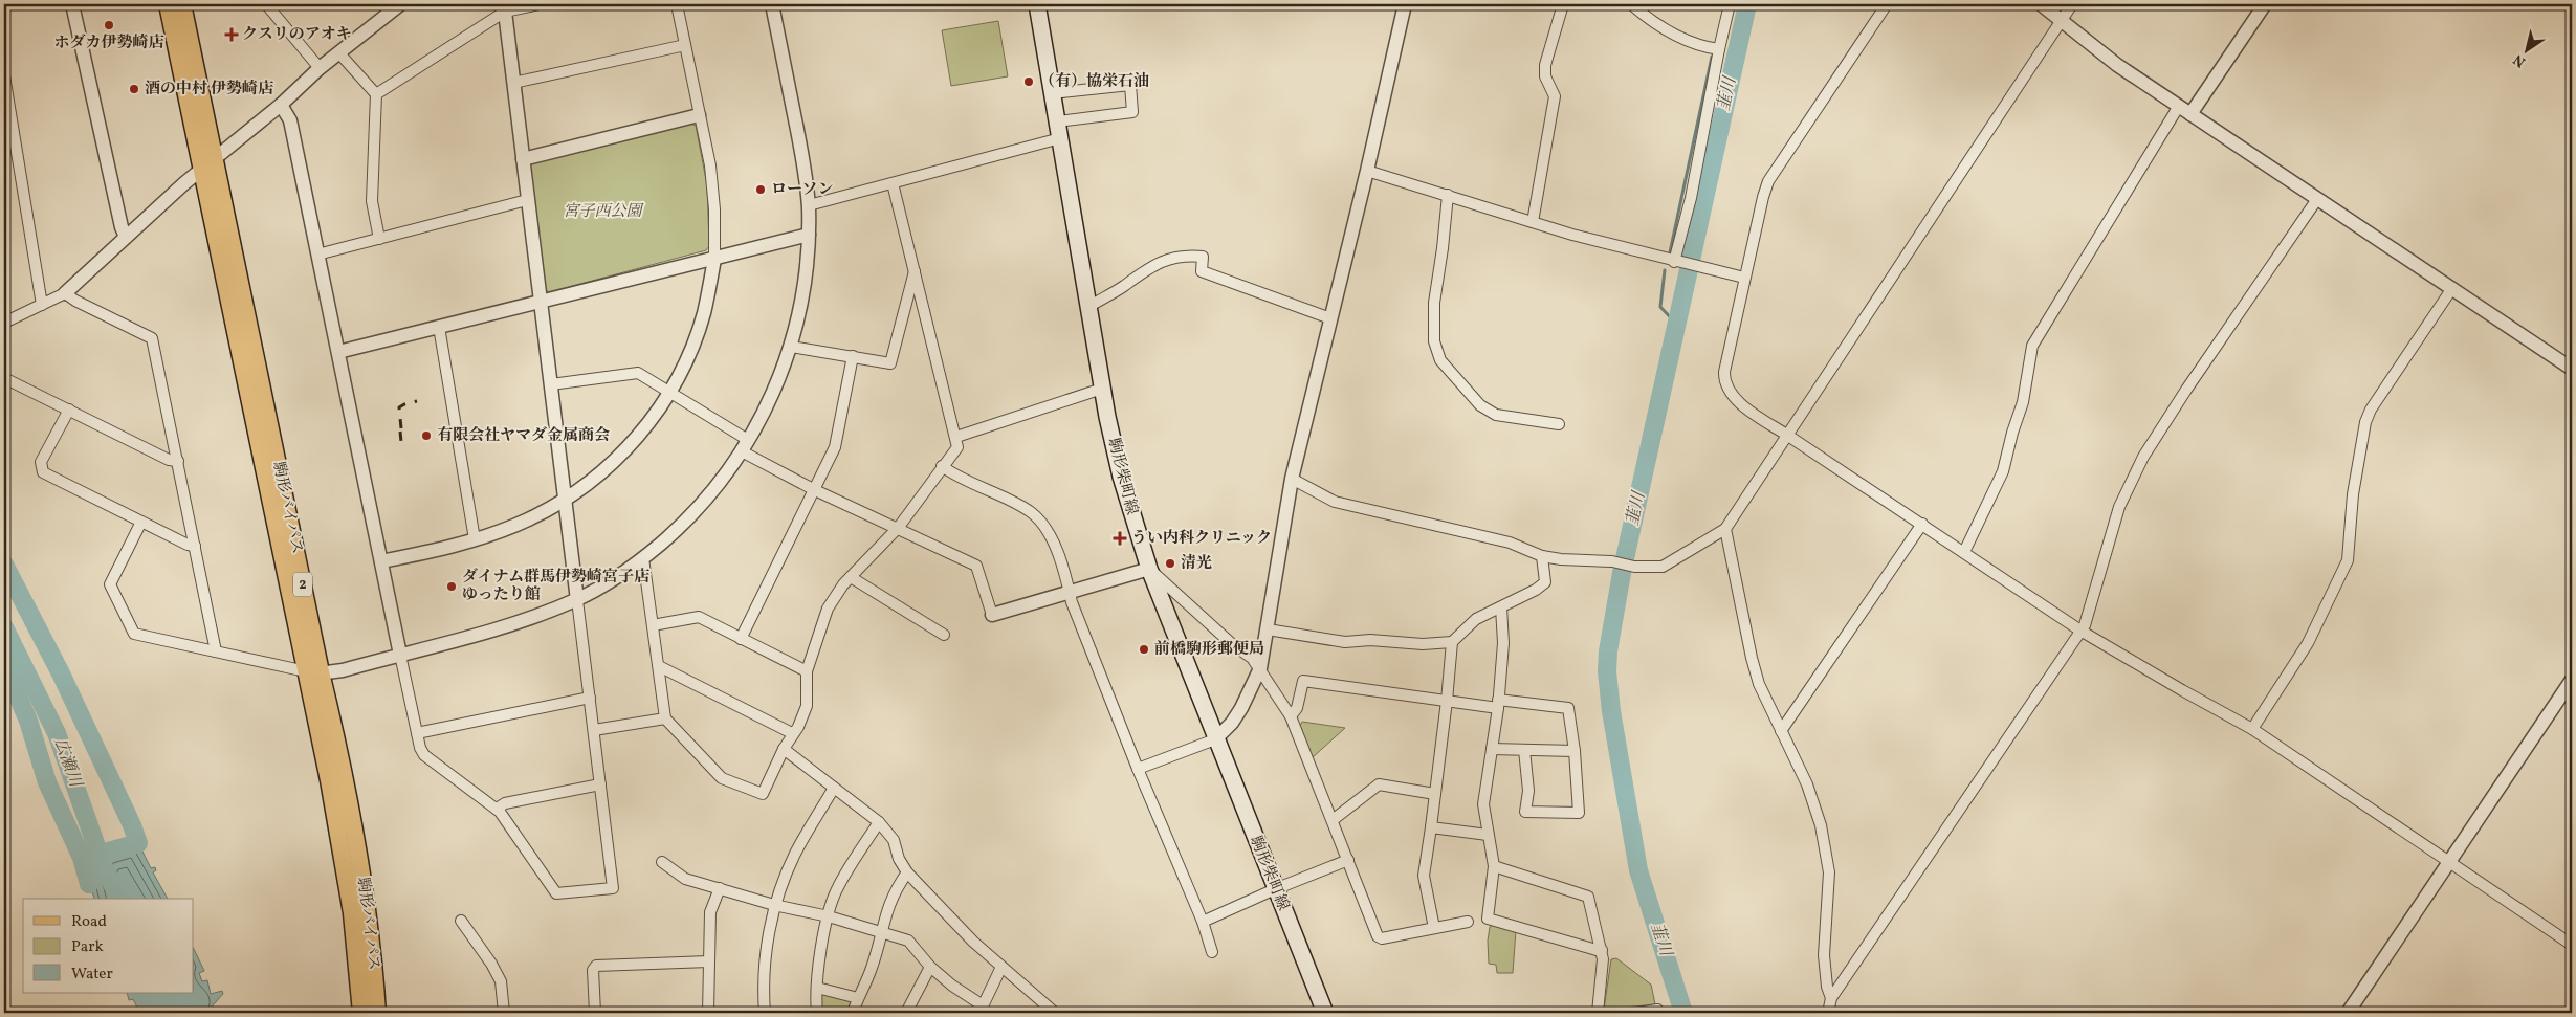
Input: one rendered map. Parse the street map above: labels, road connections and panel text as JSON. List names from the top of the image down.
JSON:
{
  "streets": {
    "main road": ["駒形柴町線", "駒形バイパス", "2"]
  },
  "water": ["韮川", "広瀬川"],
  "parks": ["宮子西公園"],
  "places": {
    "other": [
      "ホダカ伊勢崎店",
      "（有）協栄石油",
      "酒の中村 伊勢崎店",
      "ローソン",
      "有限会社ヤマダ金属商会",
      "清光",
      "ダイナム群馬伊勢崎宮子店 ゆったり館",
      "前橋駒形郵便局"
    ],
    "health": ["クスリのアオキ", "うい内科クリニック"]
  },
  "legend": ["Road", "Park", "Water"],
  "north": "bottom left"
}
